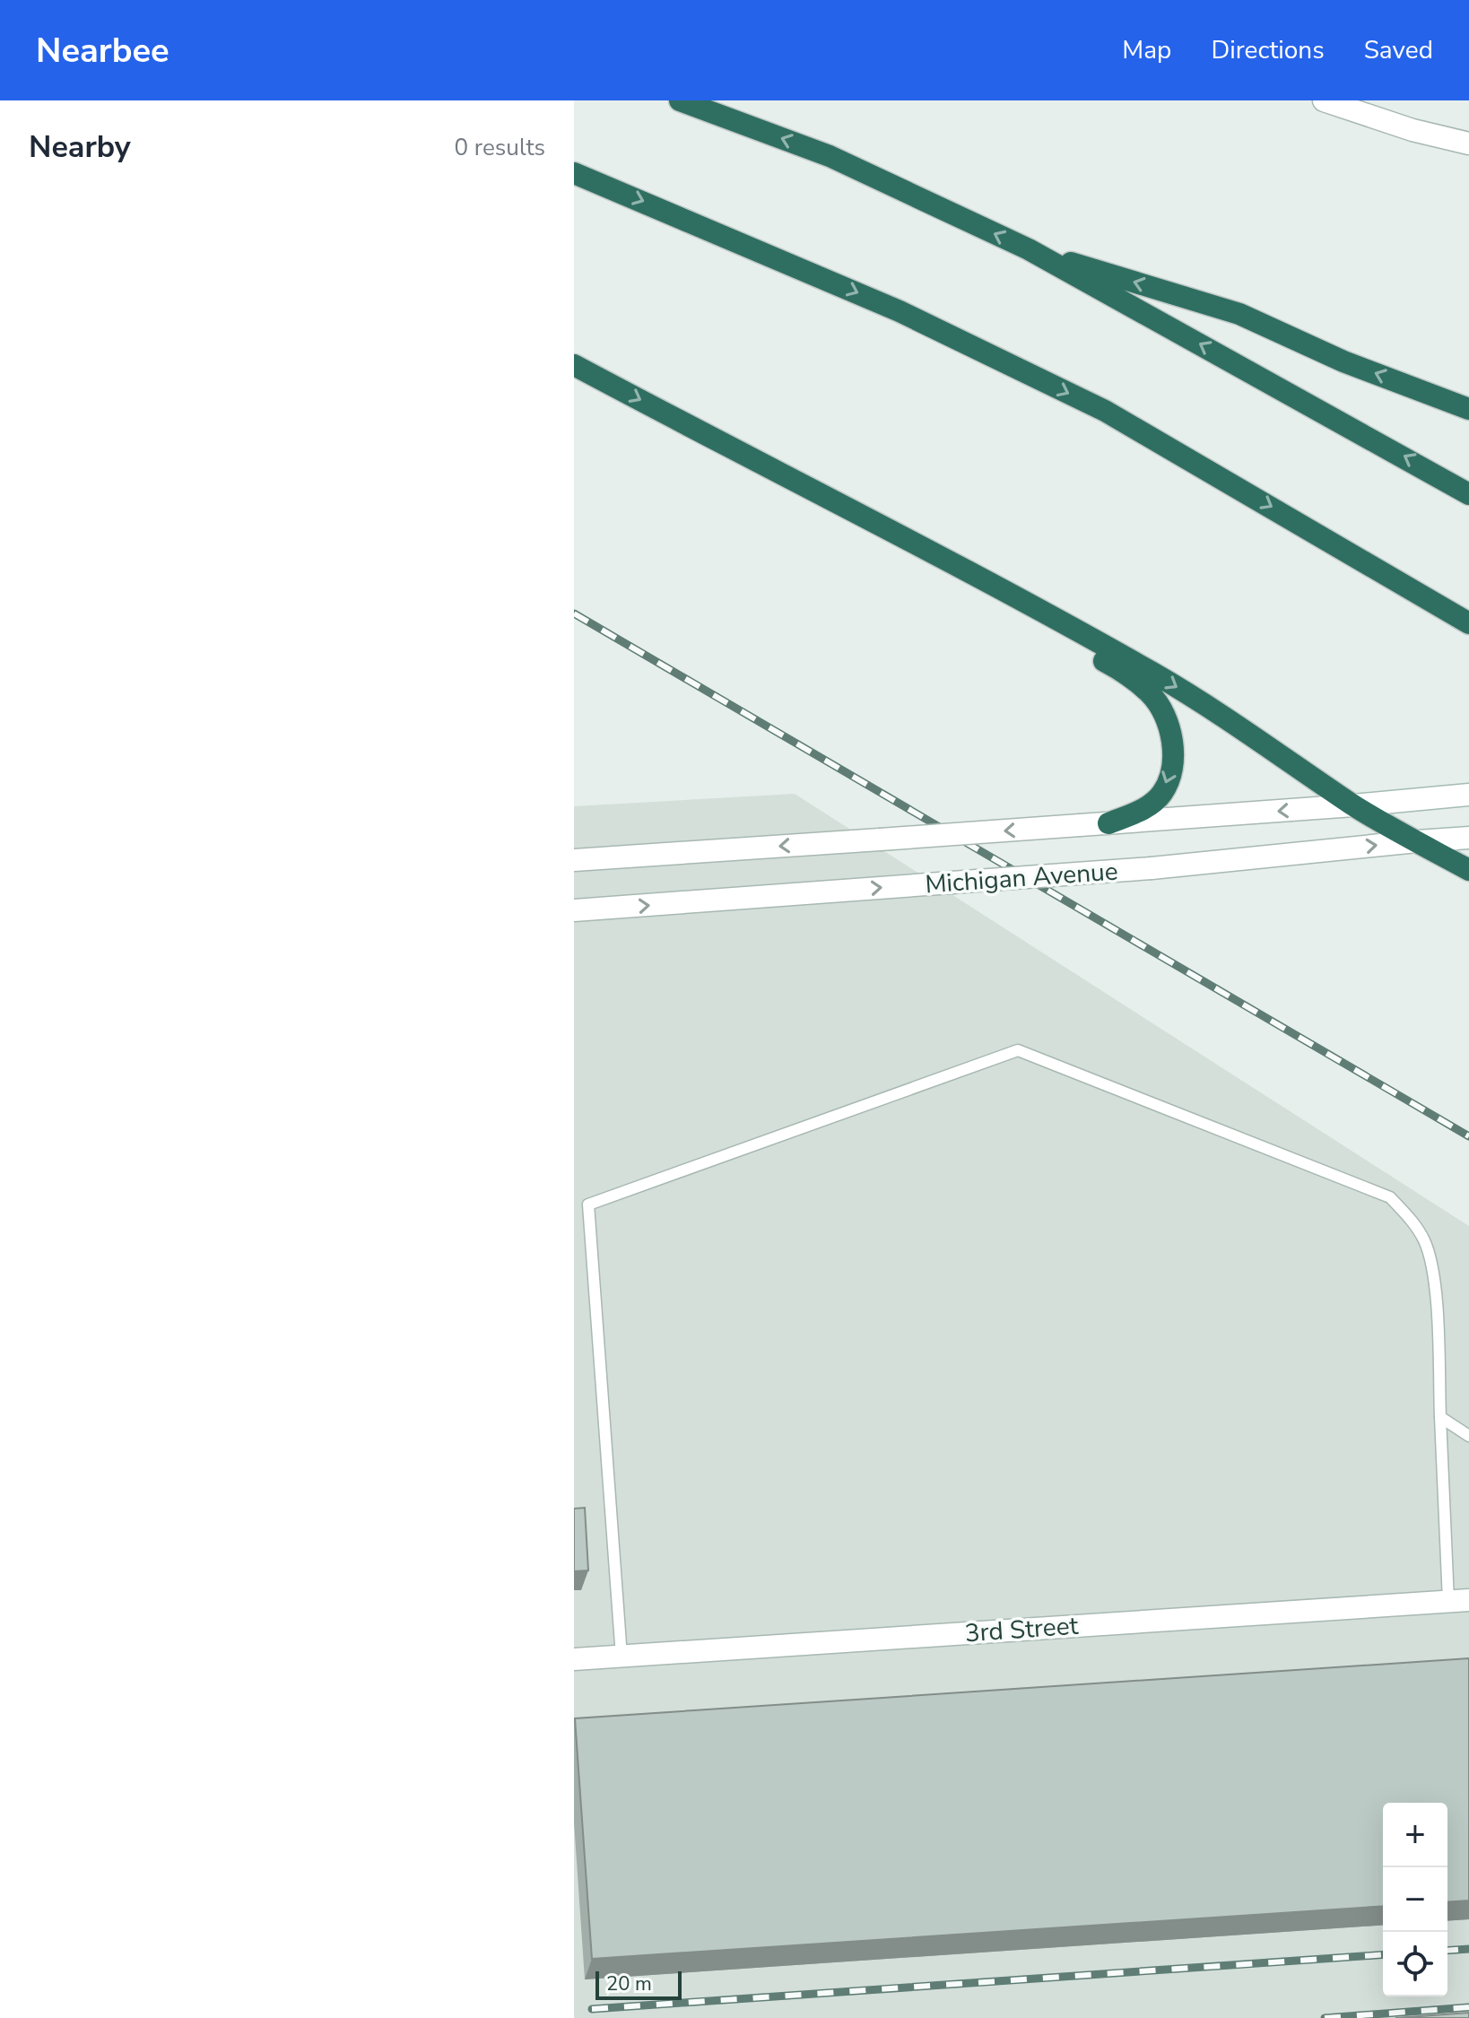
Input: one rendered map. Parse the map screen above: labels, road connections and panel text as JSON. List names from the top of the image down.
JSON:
{
  "streets": {
    "street": ["Michigan Avenue", "3rd Street"]
  },
  "scale_bar": "20 m",
  "page": {
    "header": "Nearbee",
    "nav": ["Map", "Directions", "Saved"],
    "heading": ["Nearby", "0 results"],
    "map_buttons": ["+", "−"],
    "scale": "20 m"
  }
}
